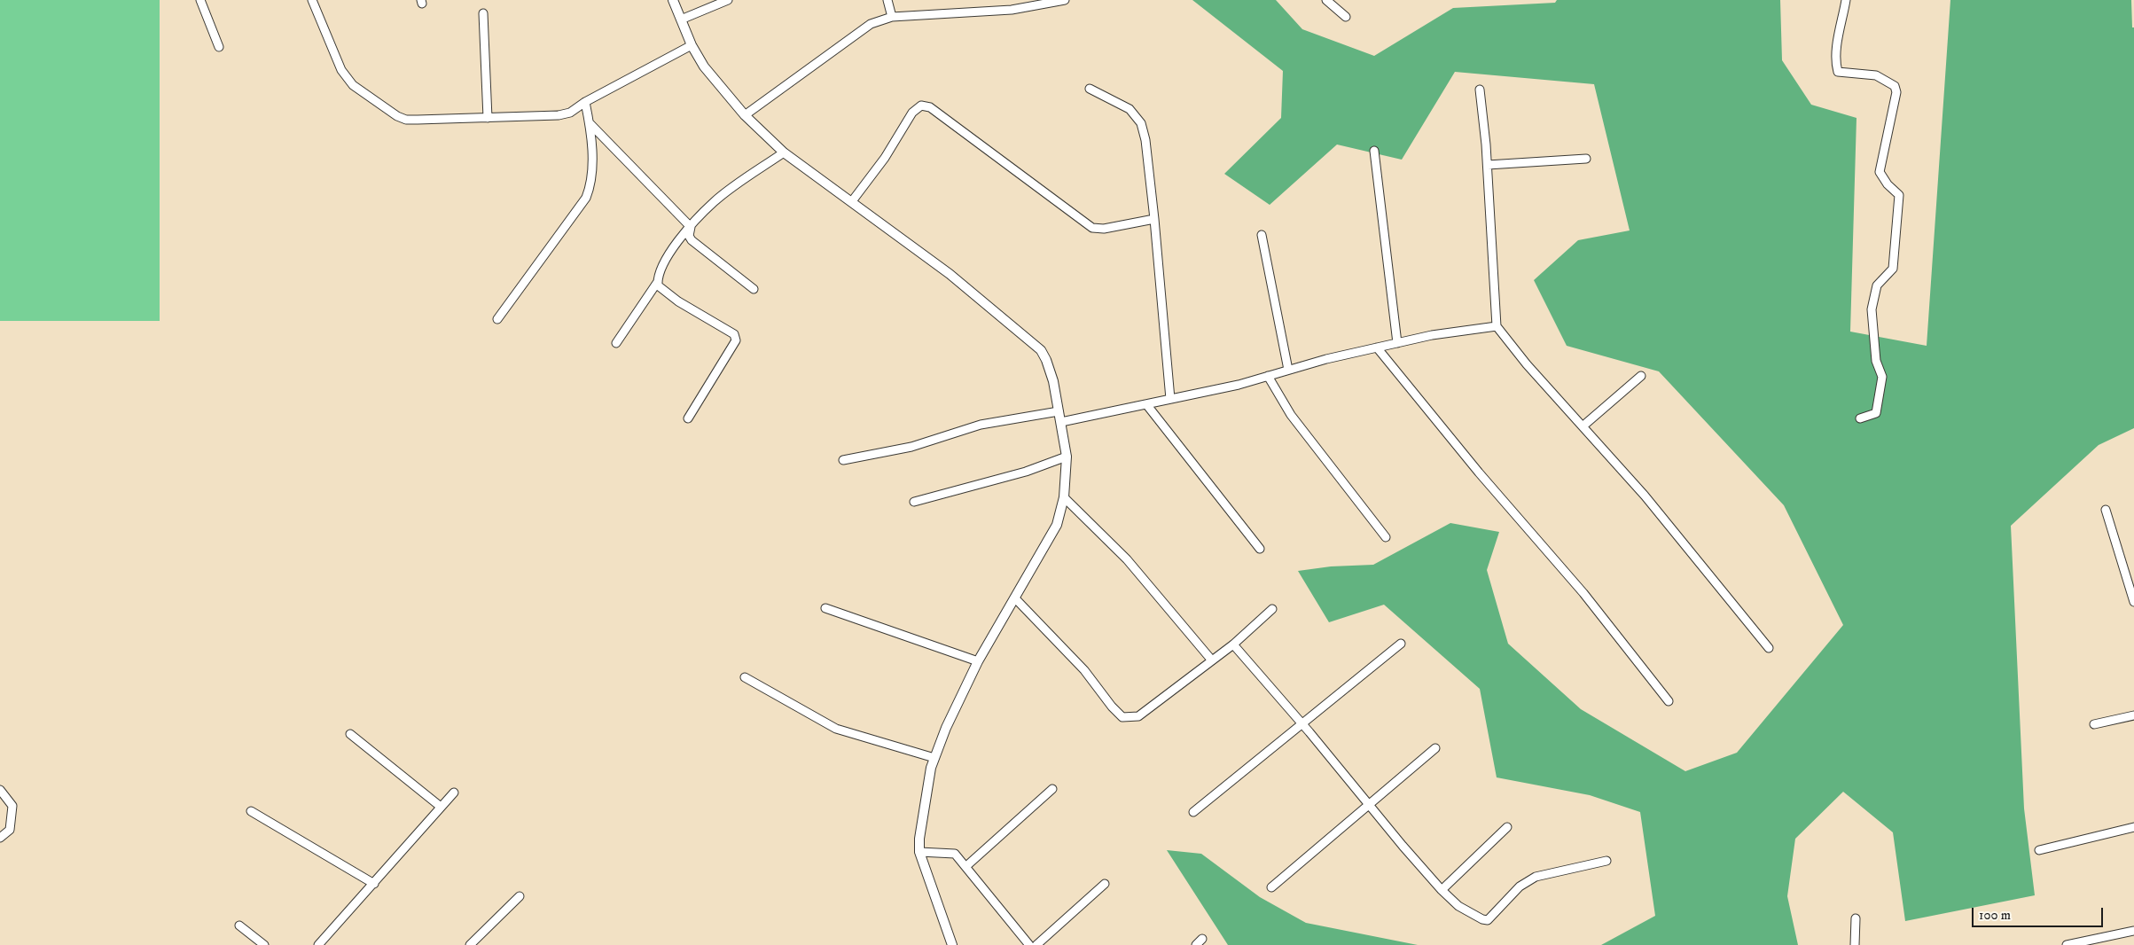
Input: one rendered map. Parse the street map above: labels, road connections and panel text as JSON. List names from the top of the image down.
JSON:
{
  "scale_bar": "100 m"
}
